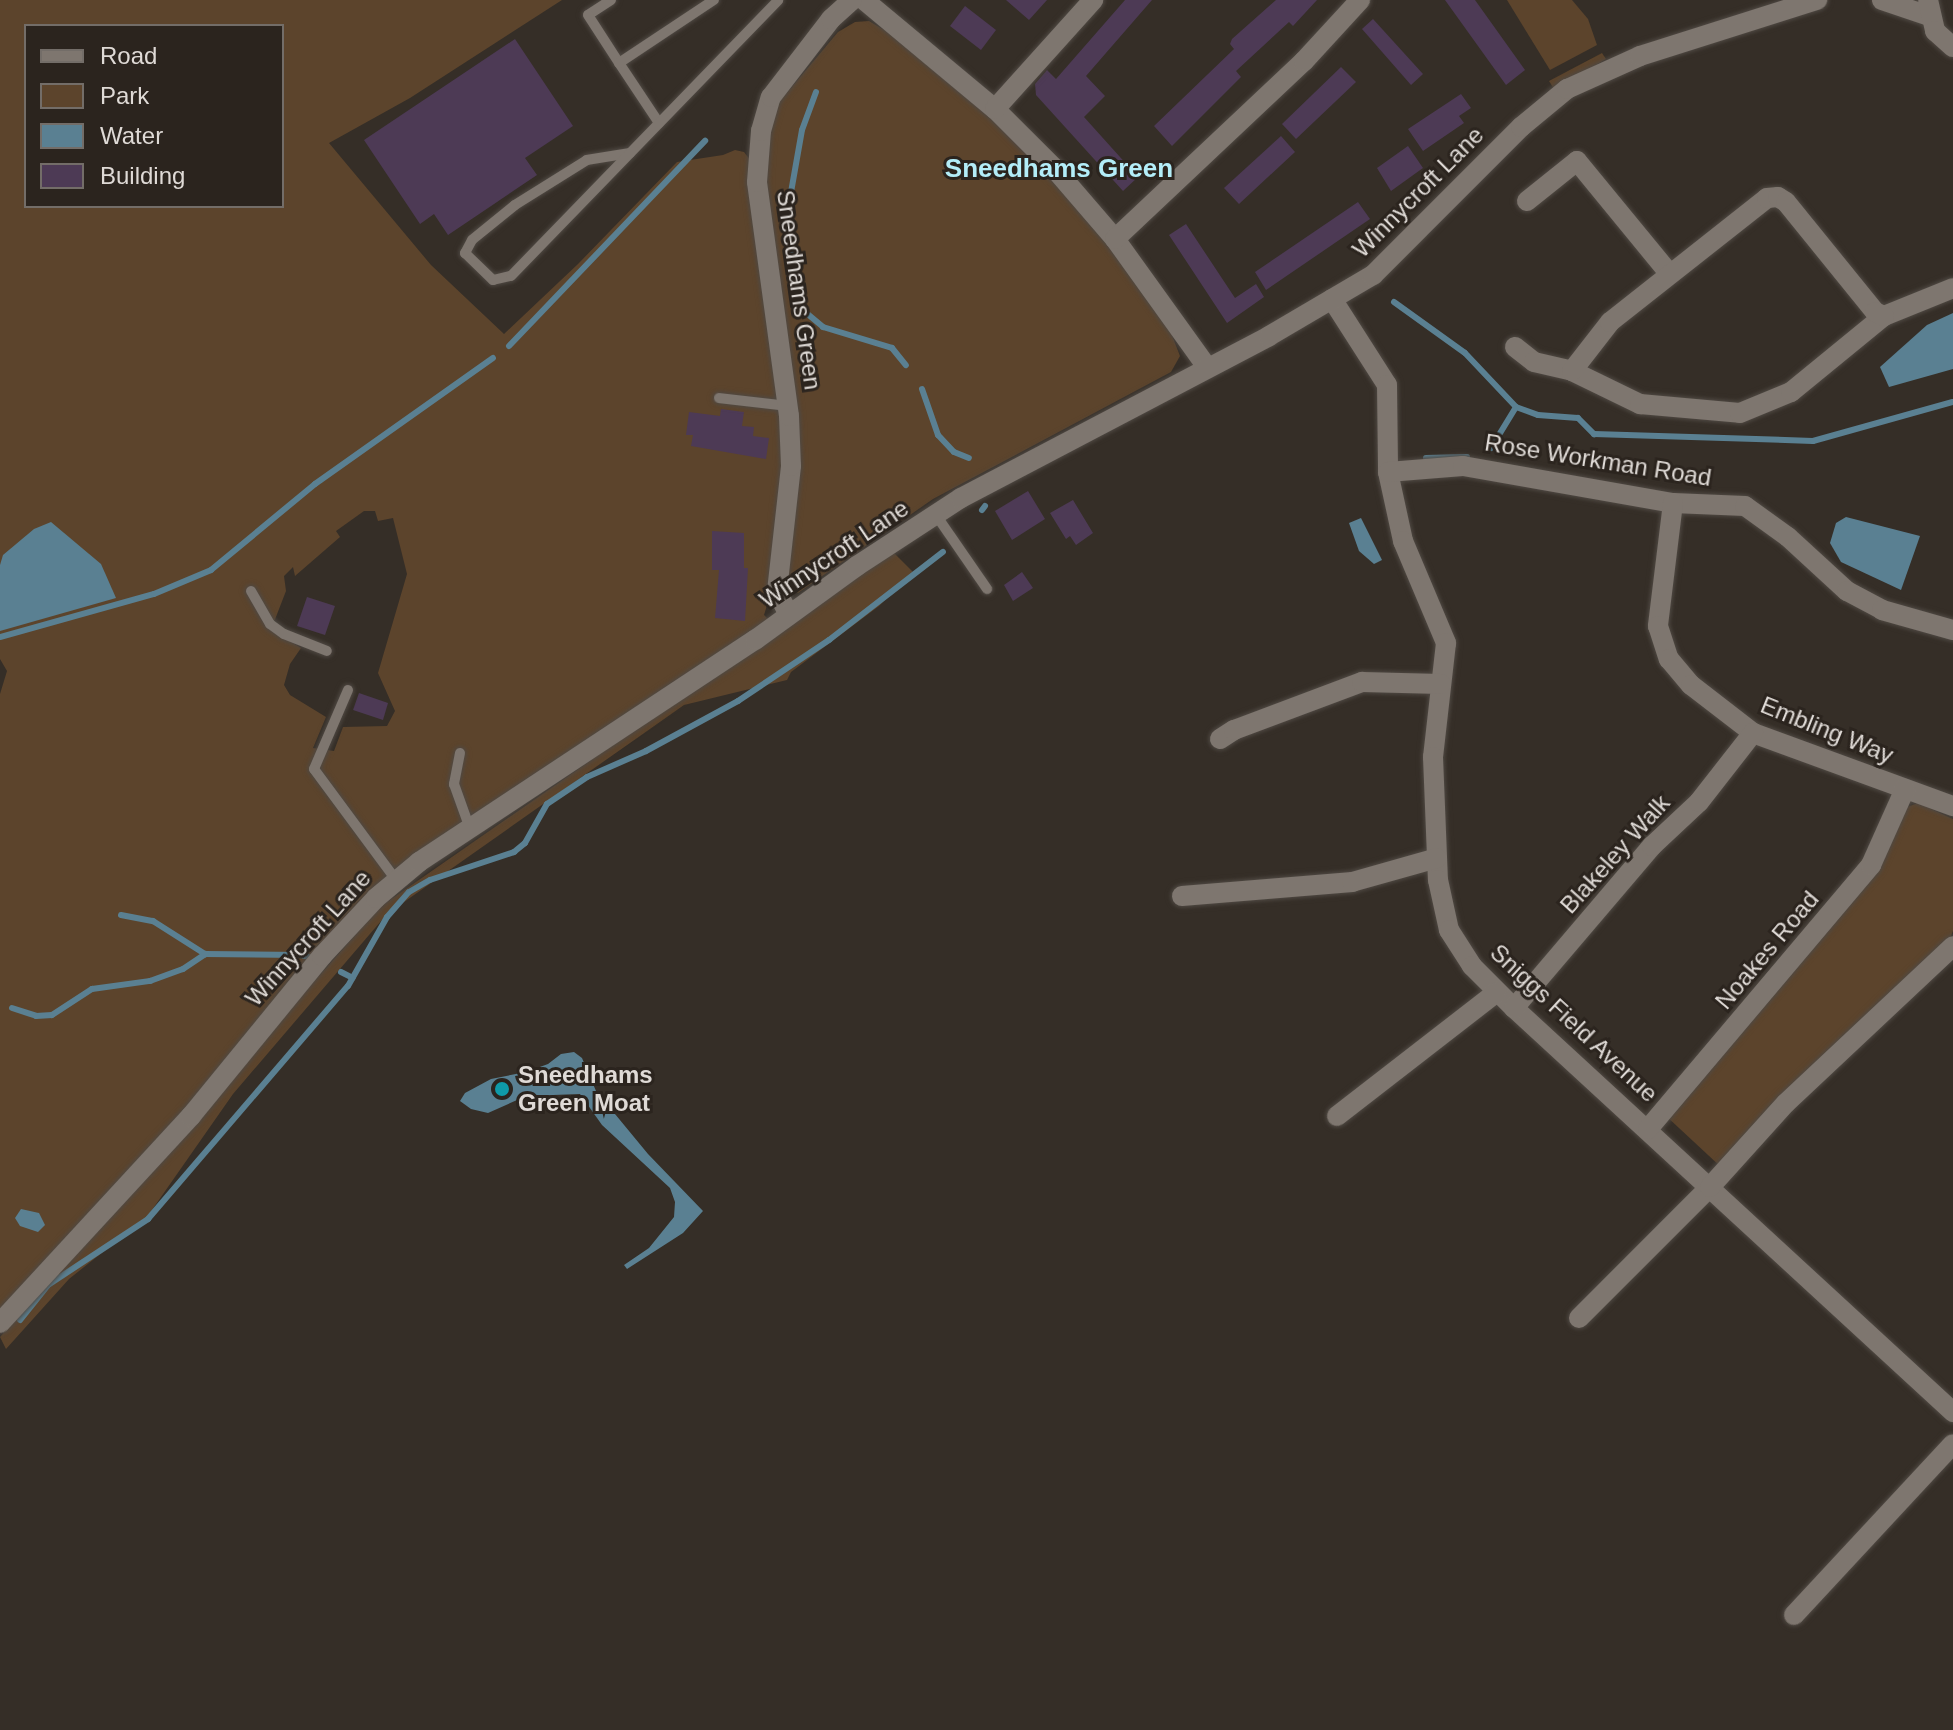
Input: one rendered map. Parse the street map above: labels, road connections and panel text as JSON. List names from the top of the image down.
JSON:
{
  "streets": {
    "street": [
      "Winnycroft Lane",
      "Sneedhams Green",
      "Rose Workman Road",
      "Embling Way",
      "Blakeley Walk",
      "Noakes Road",
      "Sniggs Field Avenue"
    ]
  },
  "crossings": [
    ["Winnycroft Lane", "Sneedhams Green"],
    ["Winnycroft Lane", "Sniggs Field Avenue"],
    ["Rose Workman Road", "Embling Way"],
    ["Rose Workman Road", "Sniggs Field Avenue"],
    ["Embling Way", "Blakeley Walk"],
    ["Embling Way", "Noakes Road"],
    ["Blakeley Walk", "Sniggs Field Avenue"],
    ["Noakes Road", "Sniggs Field Avenue"]
  ],
  "districts": ["Sneedhams Green"],
  "places": ["Sneedhams Green Moat"],
  "legend": [
    "Road",
    "Park",
    "Water",
    "Building"
  ]
}
